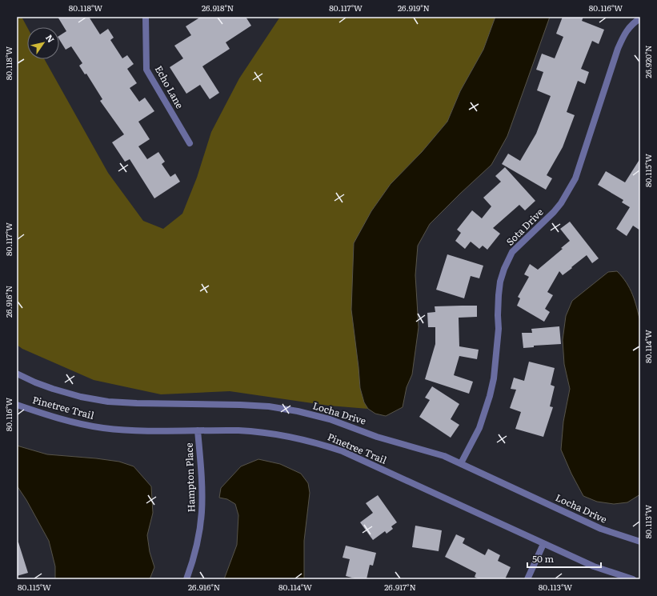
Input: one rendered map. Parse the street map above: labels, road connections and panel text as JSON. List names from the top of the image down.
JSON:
{
  "streets": {
    "street": [
      "Echo Lane",
      "Sota Drive",
      "Pinetree Trail",
      "Locha Drive",
      "Hampton Place"
    ]
  },
  "crossings": [
    ["Sota Drive", "Locha Drive"],
    ["Pinetree Trail", "Hampton Place"]
  ],
  "scale_bar": "50 m",
  "north": "top right",
  "coordinates": [
    "80.118°W",
    "26.918°N",
    "80.117°W",
    "26.919°N",
    "80.116°W",
    "26.920°N",
    "80.115°W",
    "26.916°N",
    "80.114°W",
    "80.113°W",
    "26.917°N"
  ]
}
